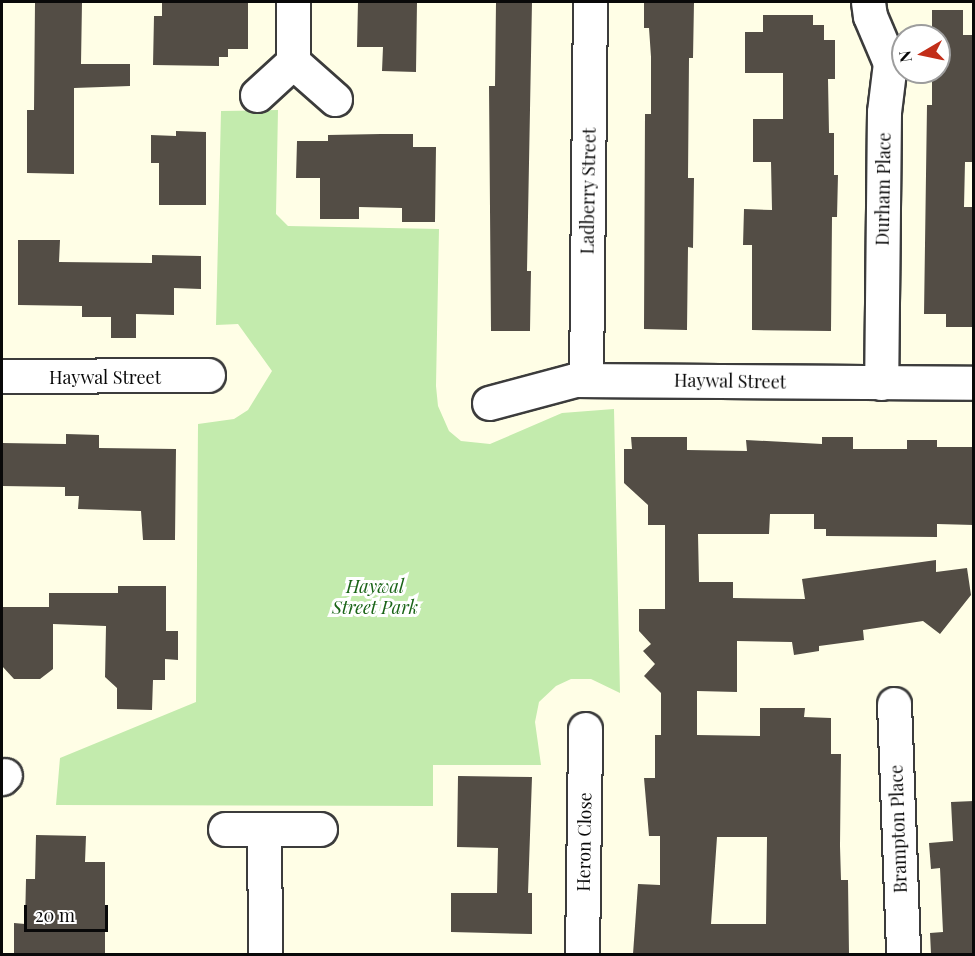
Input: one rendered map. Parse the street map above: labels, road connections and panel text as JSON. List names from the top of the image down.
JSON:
{
  "streets": {
    "street": [
      "Durham Place",
      "Ladberry Street",
      "Haywal Street",
      "Brampton Place",
      "Heron Close"
    ]
  },
  "crossings": [
    ["Durham Place", "Haywal Street"],
    ["Ladberry Street", "Haywal Street"]
  ],
  "parks": ["Haywal Street Park"],
  "scale_bar": "20 m",
  "north": "left"
}
